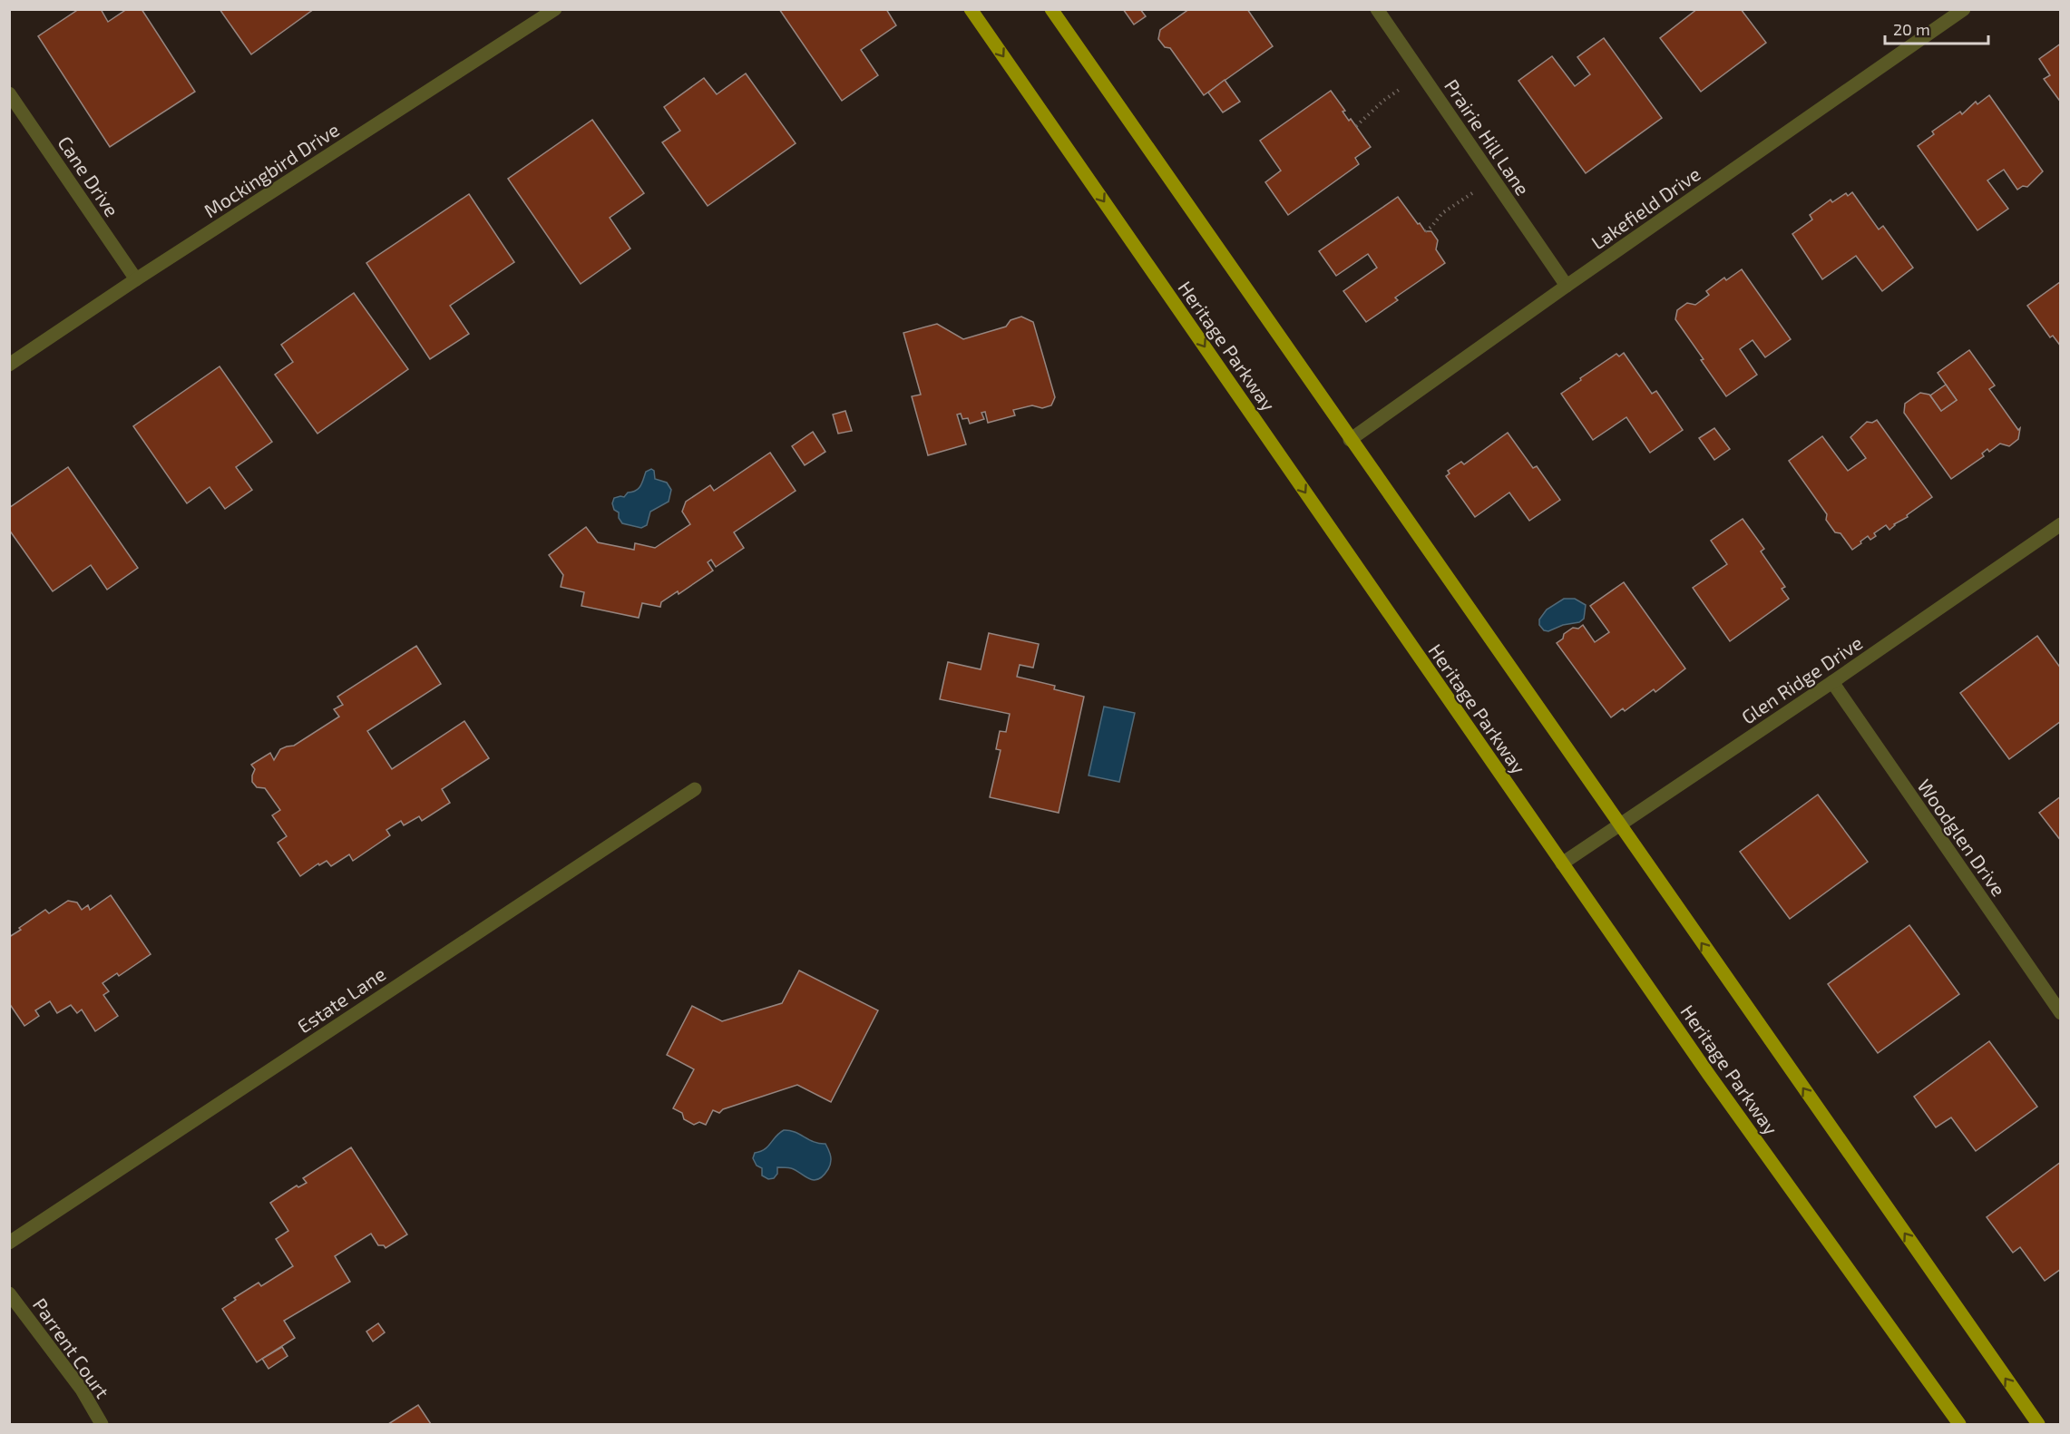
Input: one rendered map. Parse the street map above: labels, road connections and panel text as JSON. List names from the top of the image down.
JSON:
{
  "streets": {
    "main road": ["Heritage Parkway"],
    "street": [
      "Prairie Hill Lane",
      "Mockingbird Drive",
      "Cane Drive",
      "Lakefield Drive",
      "Glen Ridge Drive",
      "Woodglen Drive",
      "Estate Lane",
      "Parrent Court"
    ]
  },
  "crossings": [
    ["Prairie Hill Lane", "Lakefield Drive"],
    ["Mockingbird Drive", "Cane Drive"],
    ["Heritage Parkway", "Glen Ridge Drive"],
    ["Glen Ridge Drive", "Woodglen Drive"]
  ],
  "scale_bar": "20 m"
}
